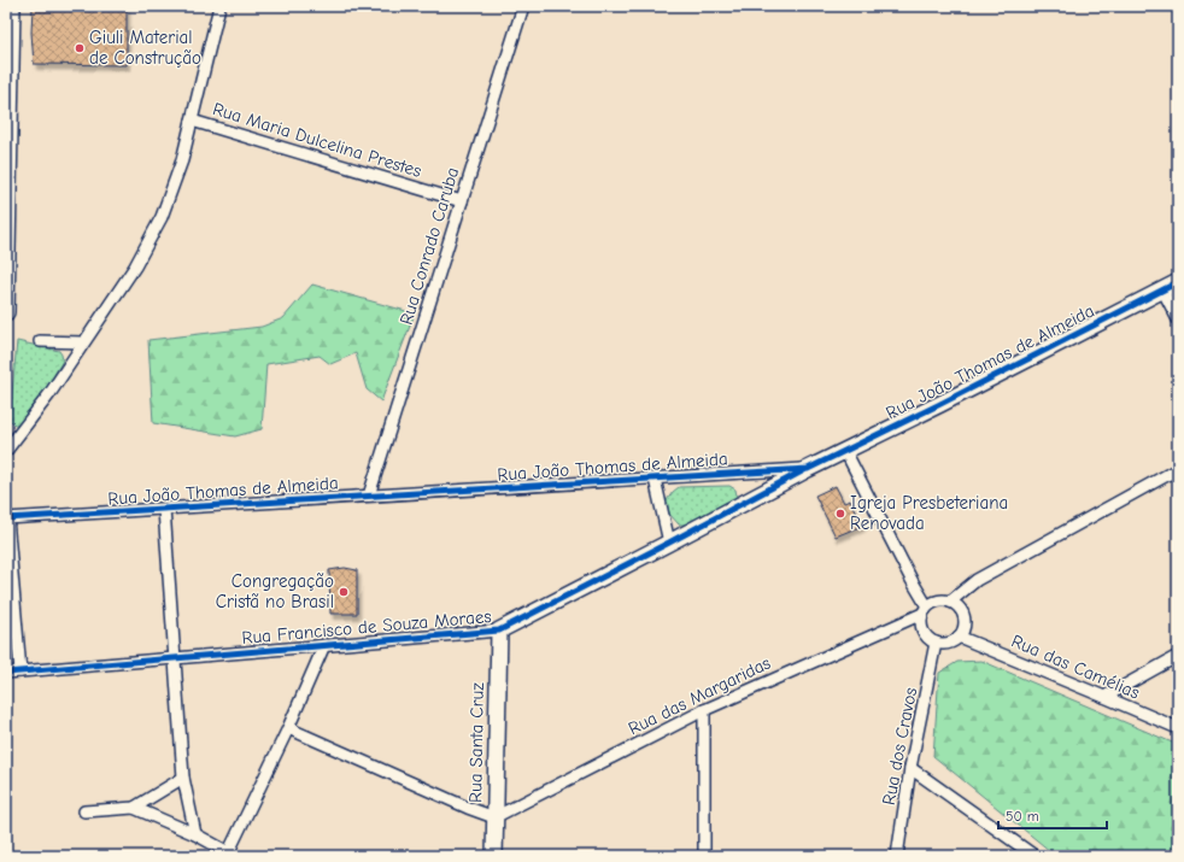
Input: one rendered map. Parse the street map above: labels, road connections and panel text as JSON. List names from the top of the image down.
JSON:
{
  "streets": {
    "street": [
      "Rua Maria Dulcelina Prestes",
      "Rua Conrado Caruba",
      "Rua João Thomas de Almeida",
      "Rua Francisco de Souza Moraes",
      "Rua das Camélias",
      "Rua das Margaridas",
      "Rua Santa Cruz",
      "Rua dos Cravos"
    ]
  },
  "crossings": [
    ["Rua Maria Dulcelina Prestes", "Rua Conrado Caruba"],
    ["Rua Conrado Caruba", "Rua João Thomas de Almeida"],
    ["Rua João Thomas de Almeida", "Rua Francisco de Souza Moraes"],
    ["Rua Francisco de Souza Moraes", "Rua Santa Cruz"],
    ["Rua das Camélias", "Rua das Margaridas"],
    ["Rua das Camélias", "Rua dos Cravos"],
    ["Rua das Margaridas", "Rua Santa Cruz"],
    ["Rua das Margaridas", "Rua dos Cravos"]
  ],
  "places": ["Giuli Material de Construção", "Igreja Presbeteriana Renovada", "Congregação Cristã no Brasil"],
  "scale_bar": "50 m"
}
